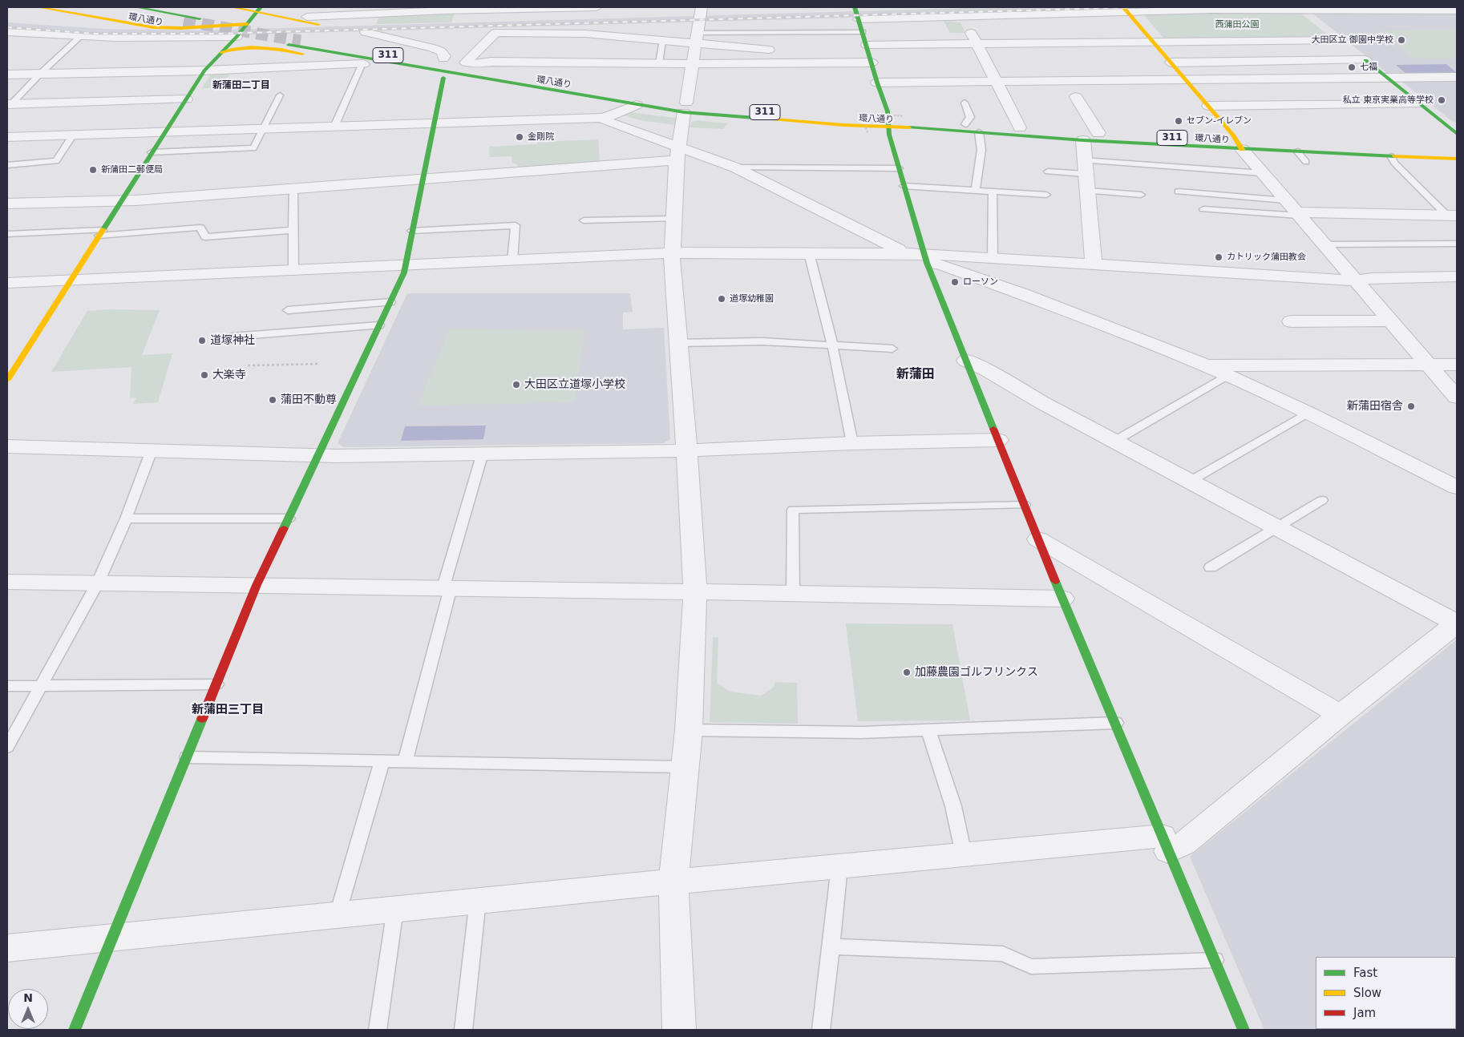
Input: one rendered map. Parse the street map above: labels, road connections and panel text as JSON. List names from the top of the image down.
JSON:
{
  "streets": {
    "street": ["環八通り", "311"]
  },
  "districts": ["新蒲田二丁目", "新蒲田", "新蒲田三丁目"],
  "parks": ["西蒲田公園"],
  "places": [
    "大田区立 御園中学校",
    "七福",
    "私立 東京実業高等学校",
    "セブン-イレブン",
    "金剛院",
    "新蒲田二郵便局",
    "カトリック蒲田教会",
    "ローソン",
    "道塚幼稚園",
    "道塚神社",
    "大楽寺",
    "大田区立道塚小学校",
    "蒲田不動尊",
    "新蒲田宿舎",
    "加藤農園ゴルフリンクス"
  ],
  "legend": ["Fast", "Slow", "Jam"],
  "north": "top"
}
